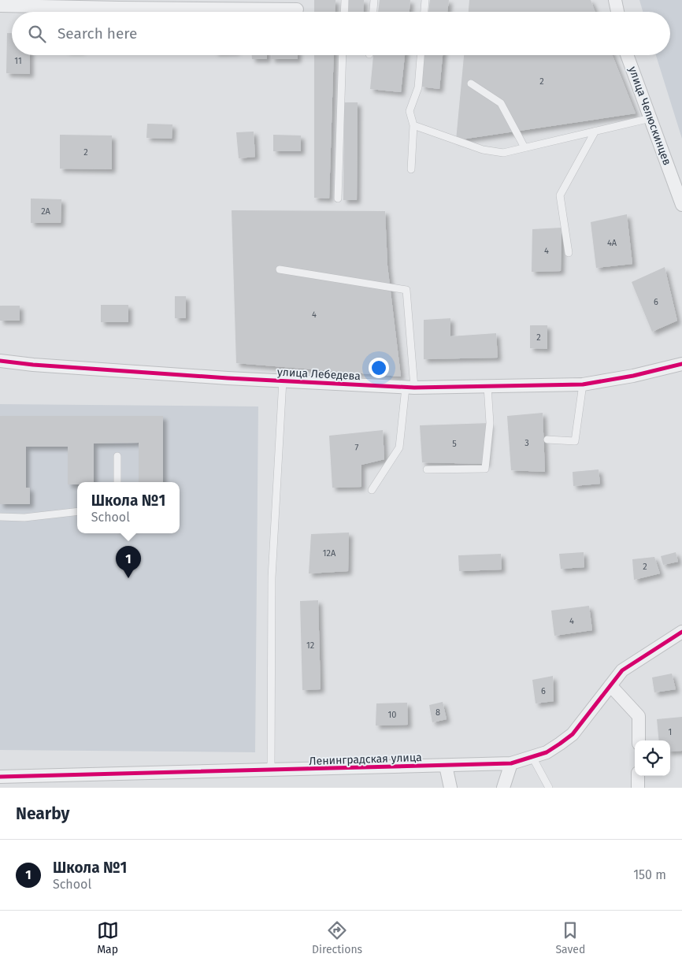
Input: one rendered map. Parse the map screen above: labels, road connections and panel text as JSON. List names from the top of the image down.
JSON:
{
  "streets": {
    "street": ["улица Челюскинцев", "улица Лебедева", "Ленинградская улица"]
  },
  "house_numbers": [
    "11",
    "2",
    "2",
    "2А",
    "4А",
    "4",
    "6",
    "4",
    "2",
    "3",
    "5",
    "7",
    "12А",
    "2",
    "4",
    "12",
    "6",
    "8",
    "10",
    "1"
  ],
  "page": {
    "search": "Search here",
    "popup": ["Школа №1", "School"],
    "pins": "1",
    "heading": "Nearby",
    "list": [
      {
        "mark": "1",
        "name": "Школа №1",
        "note": "School",
        "value": "150 m"
      }
    ],
    "nav": ["Map", "Directions", "Saved"]
  }
}
